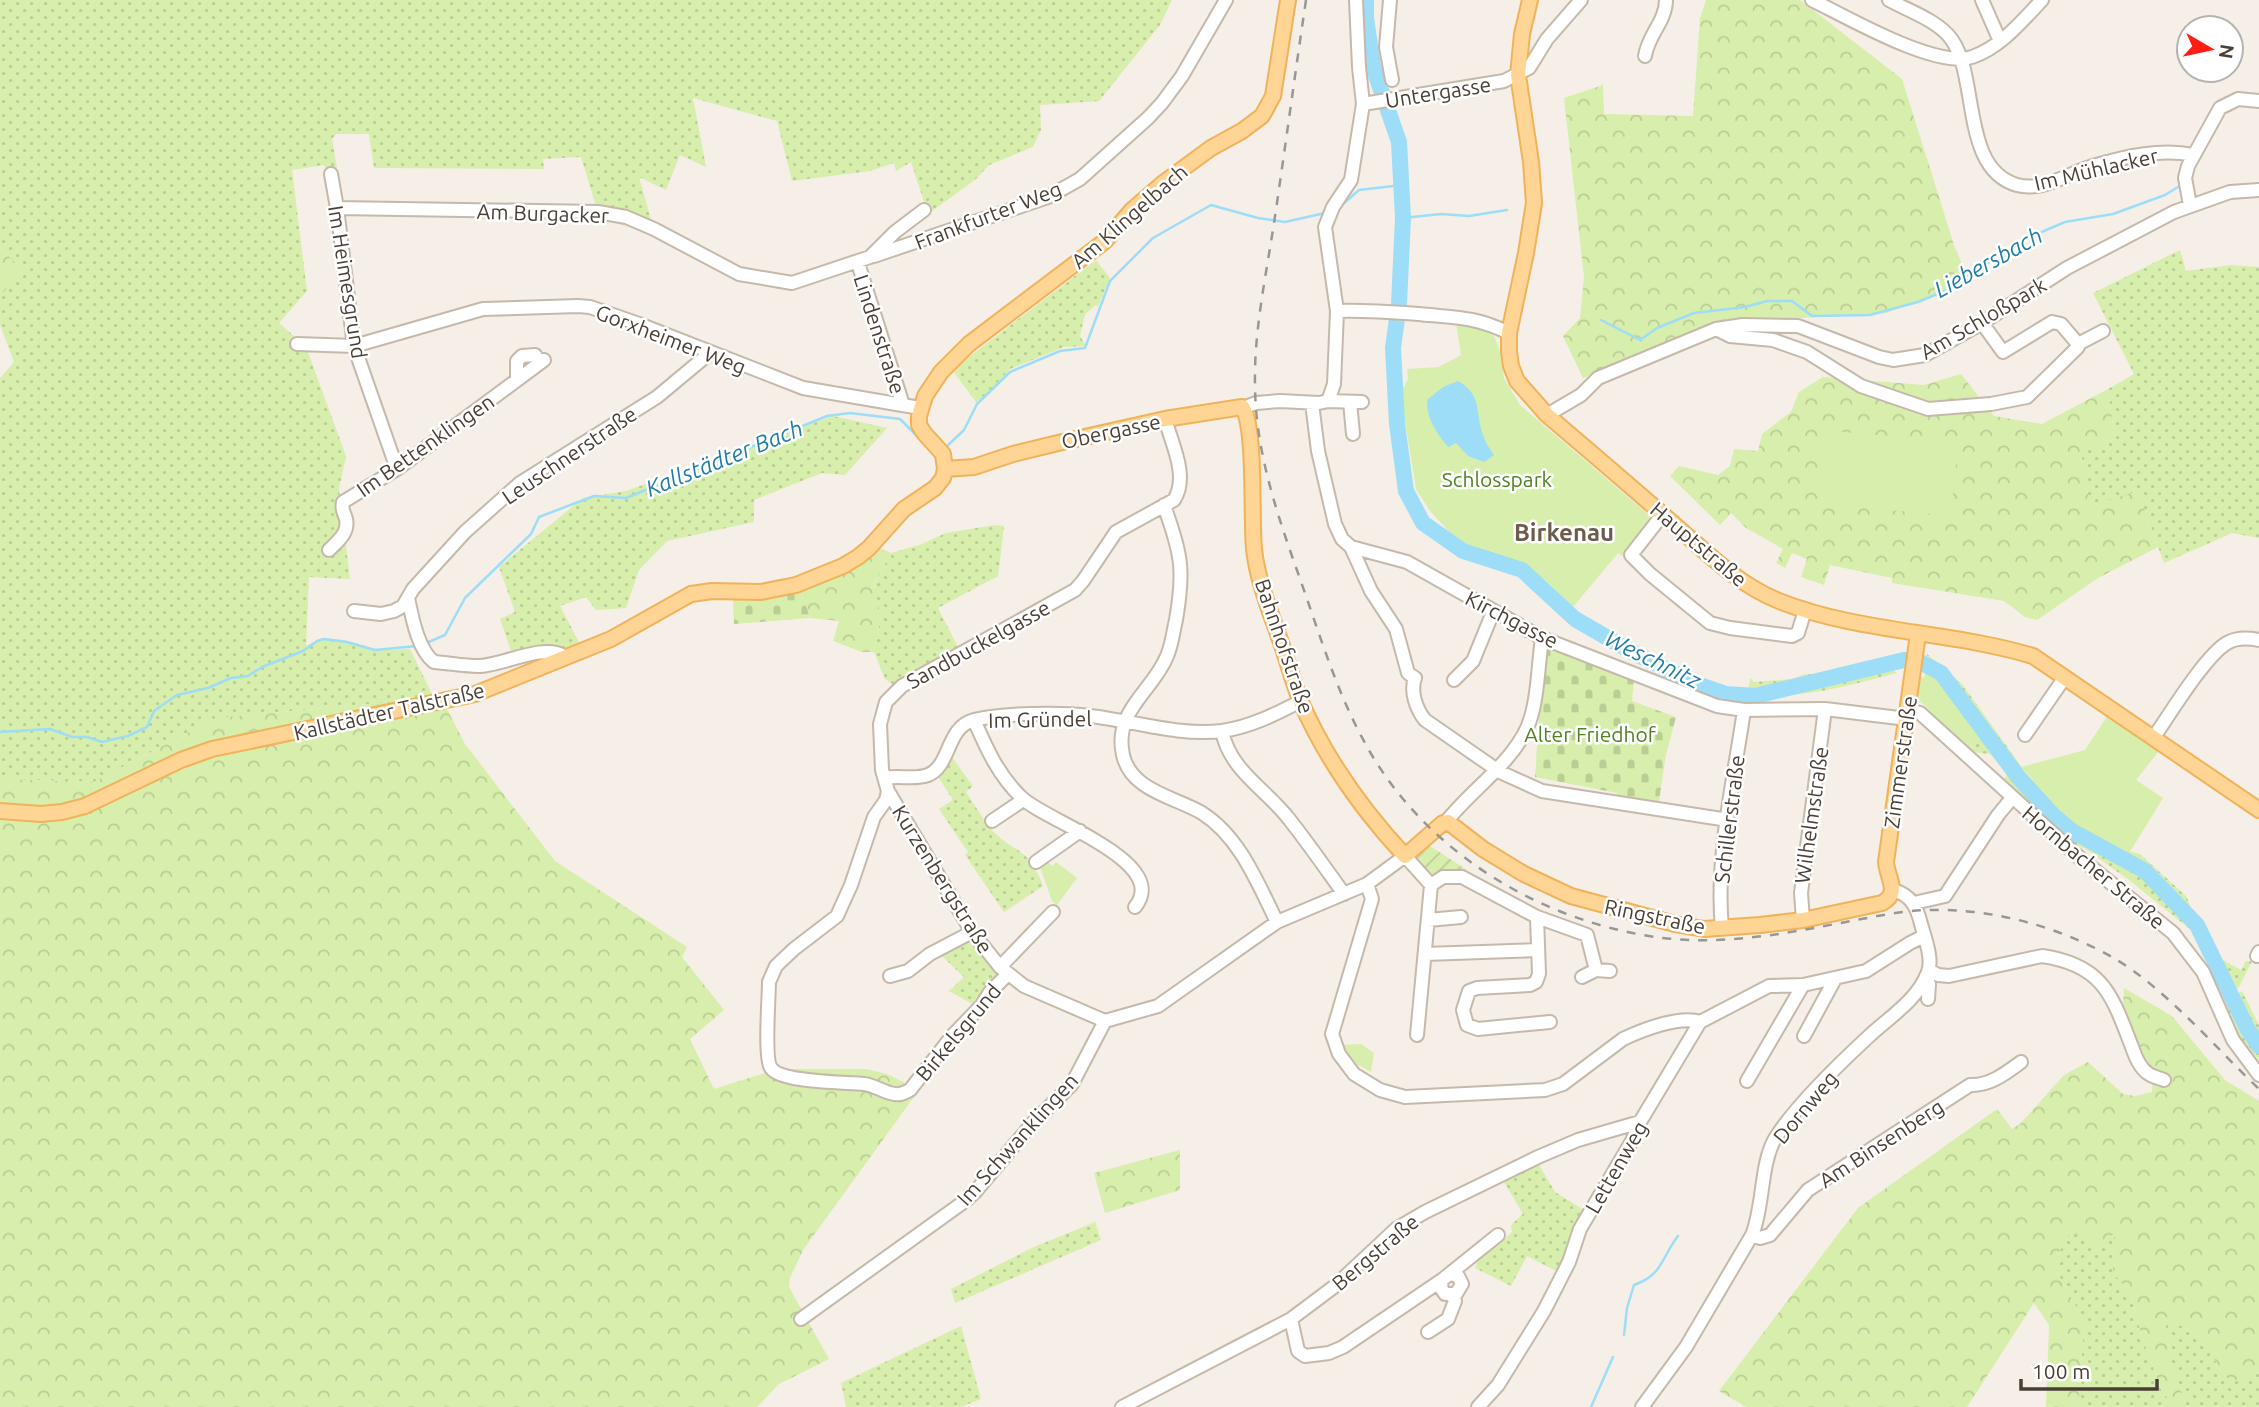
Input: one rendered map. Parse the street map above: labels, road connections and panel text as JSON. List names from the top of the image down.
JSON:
{
  "streets": {
    "main road": [
      "Am Klingelbach",
      "Lindenstraße",
      "Obergasse",
      "Hauptstraße",
      "Bahnhofstraße",
      "Kallstädter Talstraße",
      "Zimmerstraße",
      "Ringstraße"
    ],
    "street": [
      "Untergasse",
      "Im Mühlacker",
      "Am Burgacker",
      "Frankfurter Weg",
      "Im Heimesgrund",
      "Am Schloßpark",
      "Gorxheimer Weg",
      "Im Bettenklingen",
      "Leuschnerstraße",
      "Kirchgasse",
      "Sandbuckelgasse",
      "Im Gründel",
      "Wilhelmstraße",
      "Schillerstraße",
      "Hornbacher Straße",
      "Kurzenbergstraße",
      "Birkelsgrund",
      "Dornweg",
      "Im Schwanklingen",
      "Am Binsenberg",
      "Lettenweg",
      "Bergstraße"
    ]
  },
  "crossings": [
    ["Untergasse", "Obergasse"],
    ["Untergasse", "Hauptstraße"],
    ["Am Burgacker", "Frankfurter Weg"],
    ["Am Burgacker", "Im Heimesgrund"],
    ["Am Burgacker", "Lindenstraße"],
    ["Frankfurter Weg", "Lindenstraße"],
    ["Am Klingelbach", "Lindenstraße"],
    ["Am Klingelbach", "Gorxheimer Weg"],
    ["Im Heimesgrund", "Gorxheimer Weg"],
    ["Im Heimesgrund", "Im Bettenklingen"],
    ["Am Schloßpark", "Hauptstraße"],
    ["Lindenstraße", "Gorxheimer Weg"],
    ["Lindenstraße", "Obergasse"],
    ["Lindenstraße", "Kallstädter Talstraße"],
    ["Gorxheimer Weg", "Leuschnerstraße"],
    ["Obergasse", "Bahnhofstraße"],
    ["Obergasse", "Kallstädter Talstraße"],
    ["Hauptstraße", "Zimmerstraße"],
    ["Kirchgasse", "Zimmerstraße"],
    ["Kirchgasse", "Wilhelmstraße"],
    ["Kirchgasse", "Schillerstraße"],
    ["Kirchgasse", "Hornbacher Straße"],
    ["Sandbuckelgasse", "Im Gründel"],
    ["Sandbuckelgasse", "Kurzenbergstraße"],
    ["Sandbuckelgasse", "Birkelsgrund"],
    ["Bahnhofstraße", "Im Gründel"],
    ["Im Gründel", "Kurzenbergstraße"],
    ["Im Gründel", "Birkelsgrund"],
    ["Zimmerstraße", "Hornbacher Straße"],
    ["Zimmerstraße", "Ringstraße"],
    ["Wilhelmstraße", "Ringstraße"],
    ["Schillerstraße", "Ringstraße"],
    ["Kurzenbergstraße", "Birkelsgrund"],
    ["Kurzenbergstraße", "Im Schwanklingen"],
    ["Dornweg", "Am Binsenberg"],
    ["Lettenweg", "Bergstraße"]
  ],
  "districts": ["Birkenau"],
  "water": ["Liebersbach", "Kallstädter Bach", "Weschnitz"],
  "parks": ["Schlosspark", "Alter Friedhof"],
  "scale_bar": "100 m",
  "north": "right"
}
